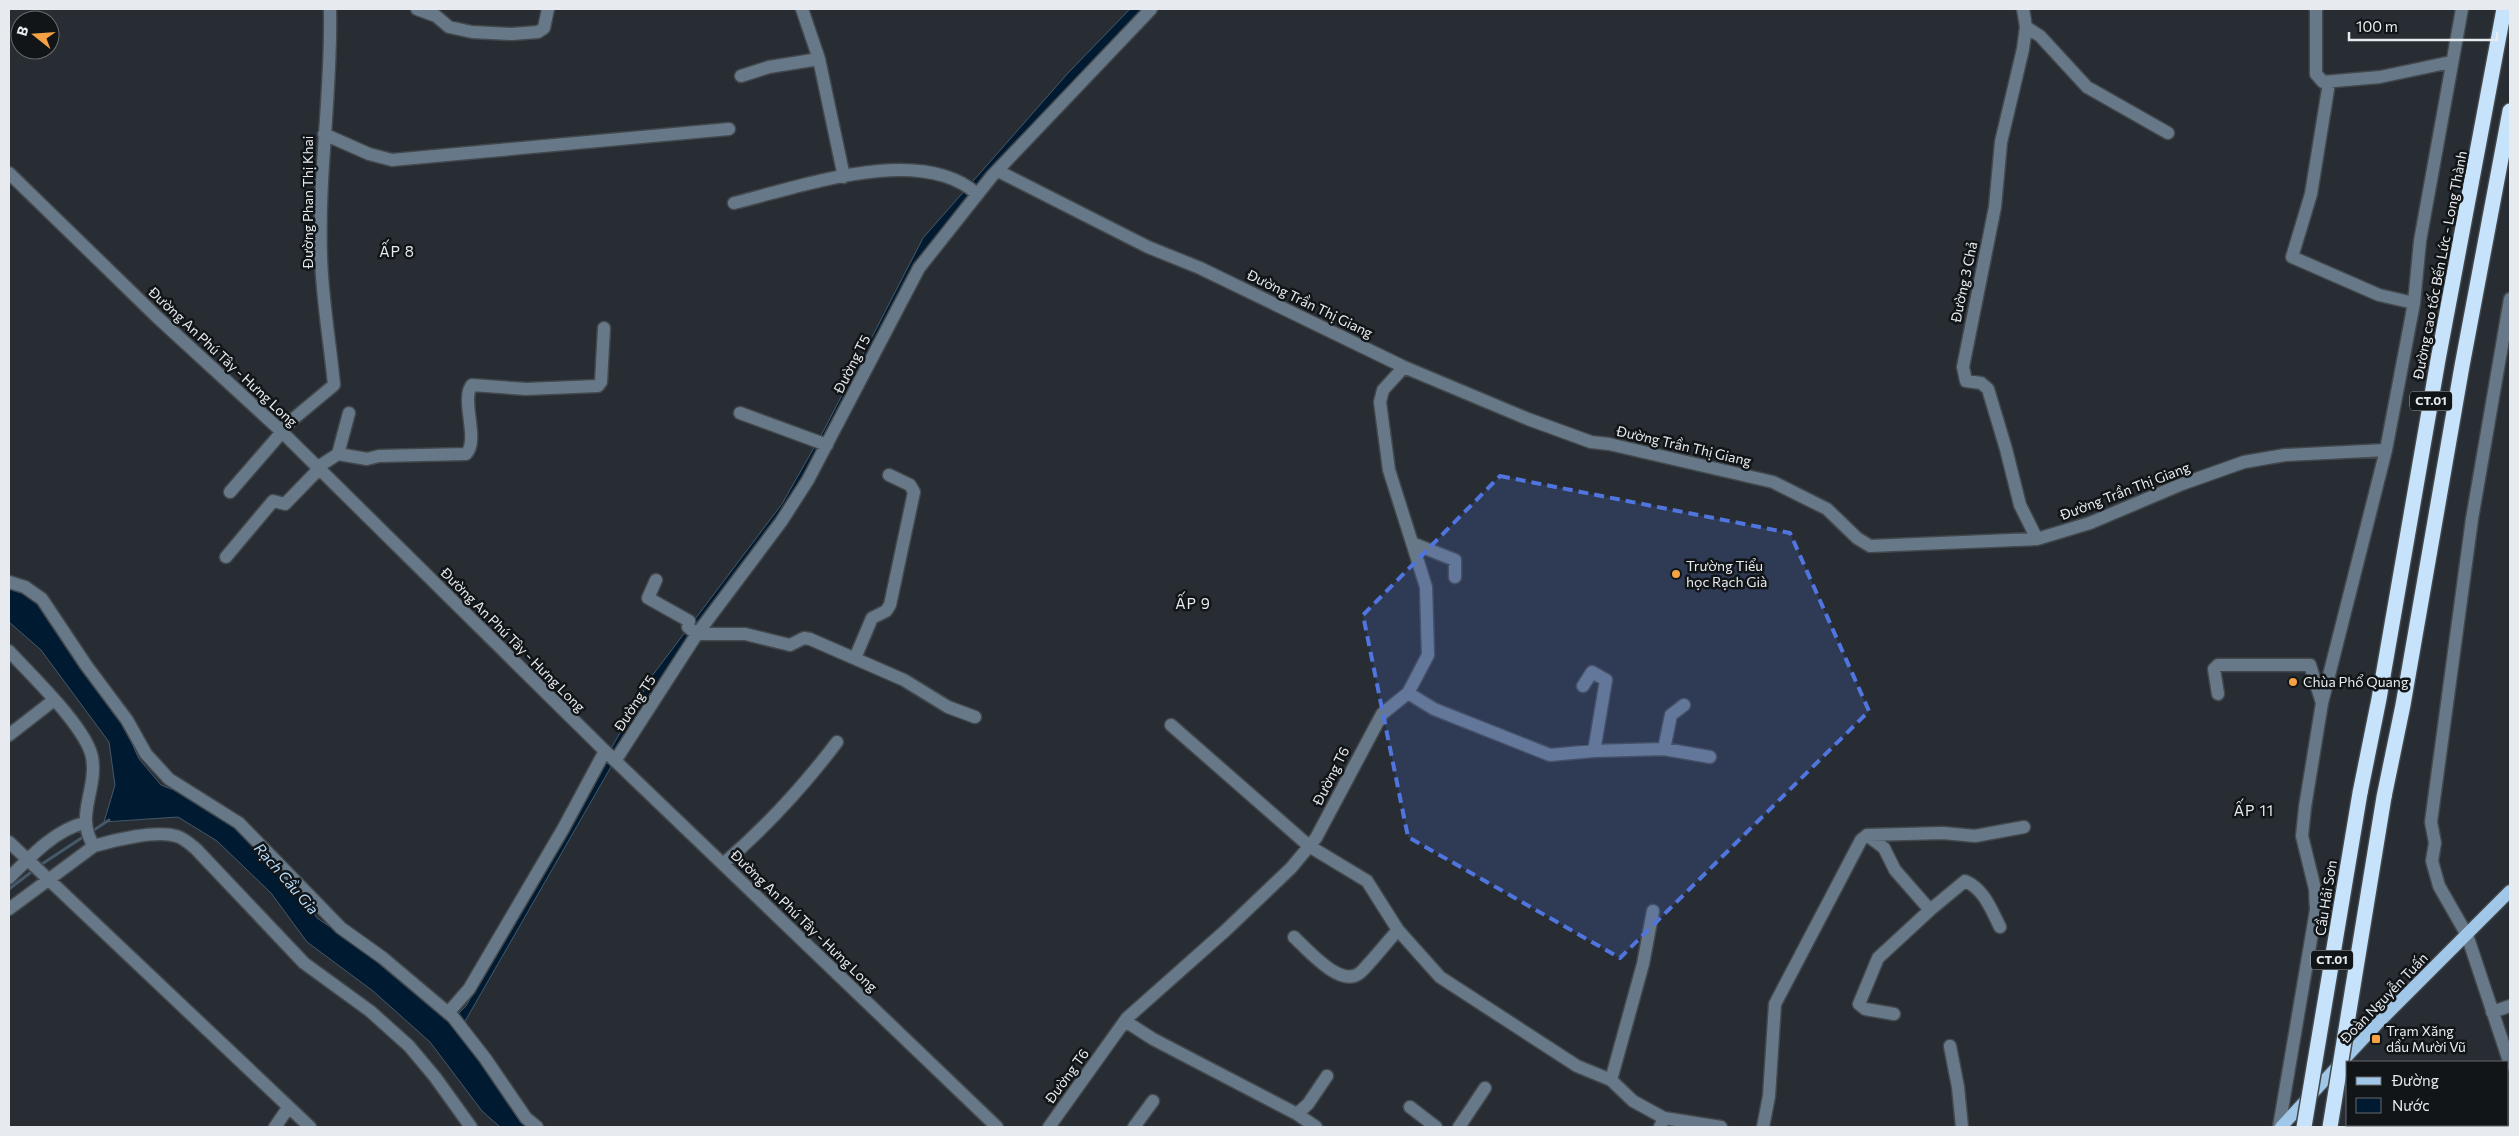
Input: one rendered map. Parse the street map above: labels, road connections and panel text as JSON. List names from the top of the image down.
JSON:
{
  "streets": {
    "highway": ["Đường cao tốc Bến Lức - Long Thành", "CT.01", "Cầu Hải Sơn"],
    "main road": ["Đoàn Nguyễn Tuấn"],
    "street": [
      "Đường Phan Thị Khai",
      "Đường 3 Chả",
      "Đường Trần Thị Giang",
      "Đường An Phú Tây - Hưng Long",
      "Đường T5",
      "Đường T6"
    ]
  },
  "crossings": [
    ["Đường Phan Thị Khai", "Đường An Phú Tây - Hưng Long"],
    ["Đường cao tốc Bến Lức - Long Thành", "Cầu Hải Sơn"],
    ["Đường 3 Chả", "Đường Trần Thị Giang"],
    ["Đường Trần Thị Giang", "Đường T5"],
    ["Đường Trần Thị Giang", "Đường T6"],
    ["Đường An Phú Tây - Hưng Long", "Đường T5"]
  ],
  "districts": ["ẤP 8", "ẤP 9", "ẤP 11"],
  "water": ["Rạch Cầu Gia"],
  "places": {
    "other": ["Trường Tiểu học Rạch Già", "Chùa Phổ Quang"],
    "transit": ["Trạm Xăng dầu Mười Vũ"]
  },
  "legend": ["Đường", "Nước"],
  "scale_bar": "100 m",
  "north": "left"
}
